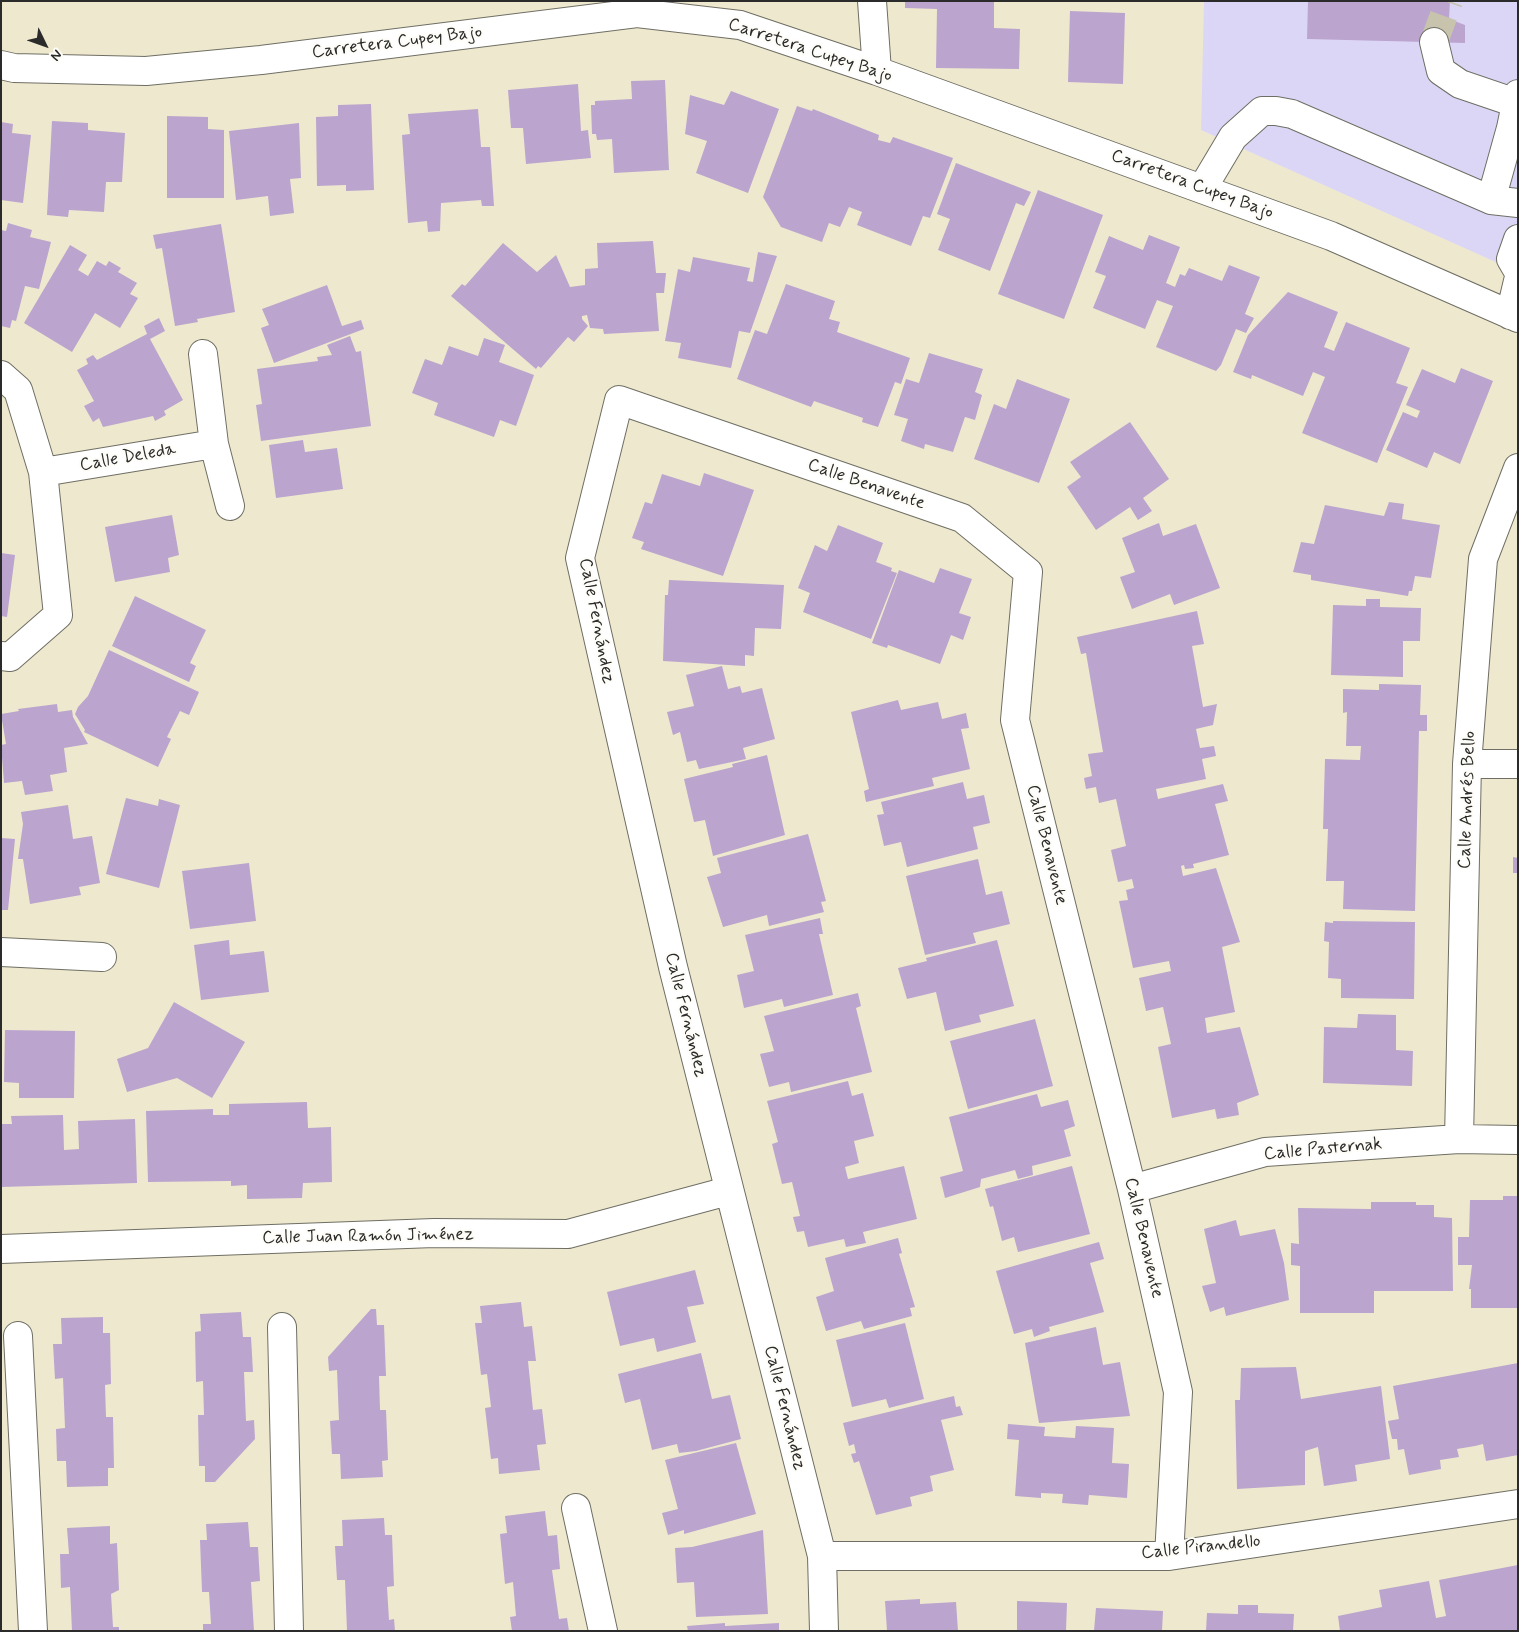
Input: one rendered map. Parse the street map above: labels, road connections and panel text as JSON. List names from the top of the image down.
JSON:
{
  "streets": {
    "street": [
      "Carretera Cupey Bajo",
      "Calle Deleda",
      "Calle Benavente",
      "Calle Fernández",
      "Calle Andrés Bello",
      "Calle Pasternak",
      "Calle Juan Ramón Jiménez",
      "Calle Pirandello"
    ]
  },
  "crossings": [
    ["Calle Benavente", "Calle Fernández"],
    ["Calle Benavente", "Calle Pasternak"],
    ["Calle Benavente", "Calle Pirandello"],
    ["Calle Fernández", "Calle Juan Ramón Jiménez"],
    ["Calle Fernández", "Calle Pirandello"],
    ["Calle Andrés Bello", "Calle Pasternak"]
  ],
  "north": "bottom right"
}
